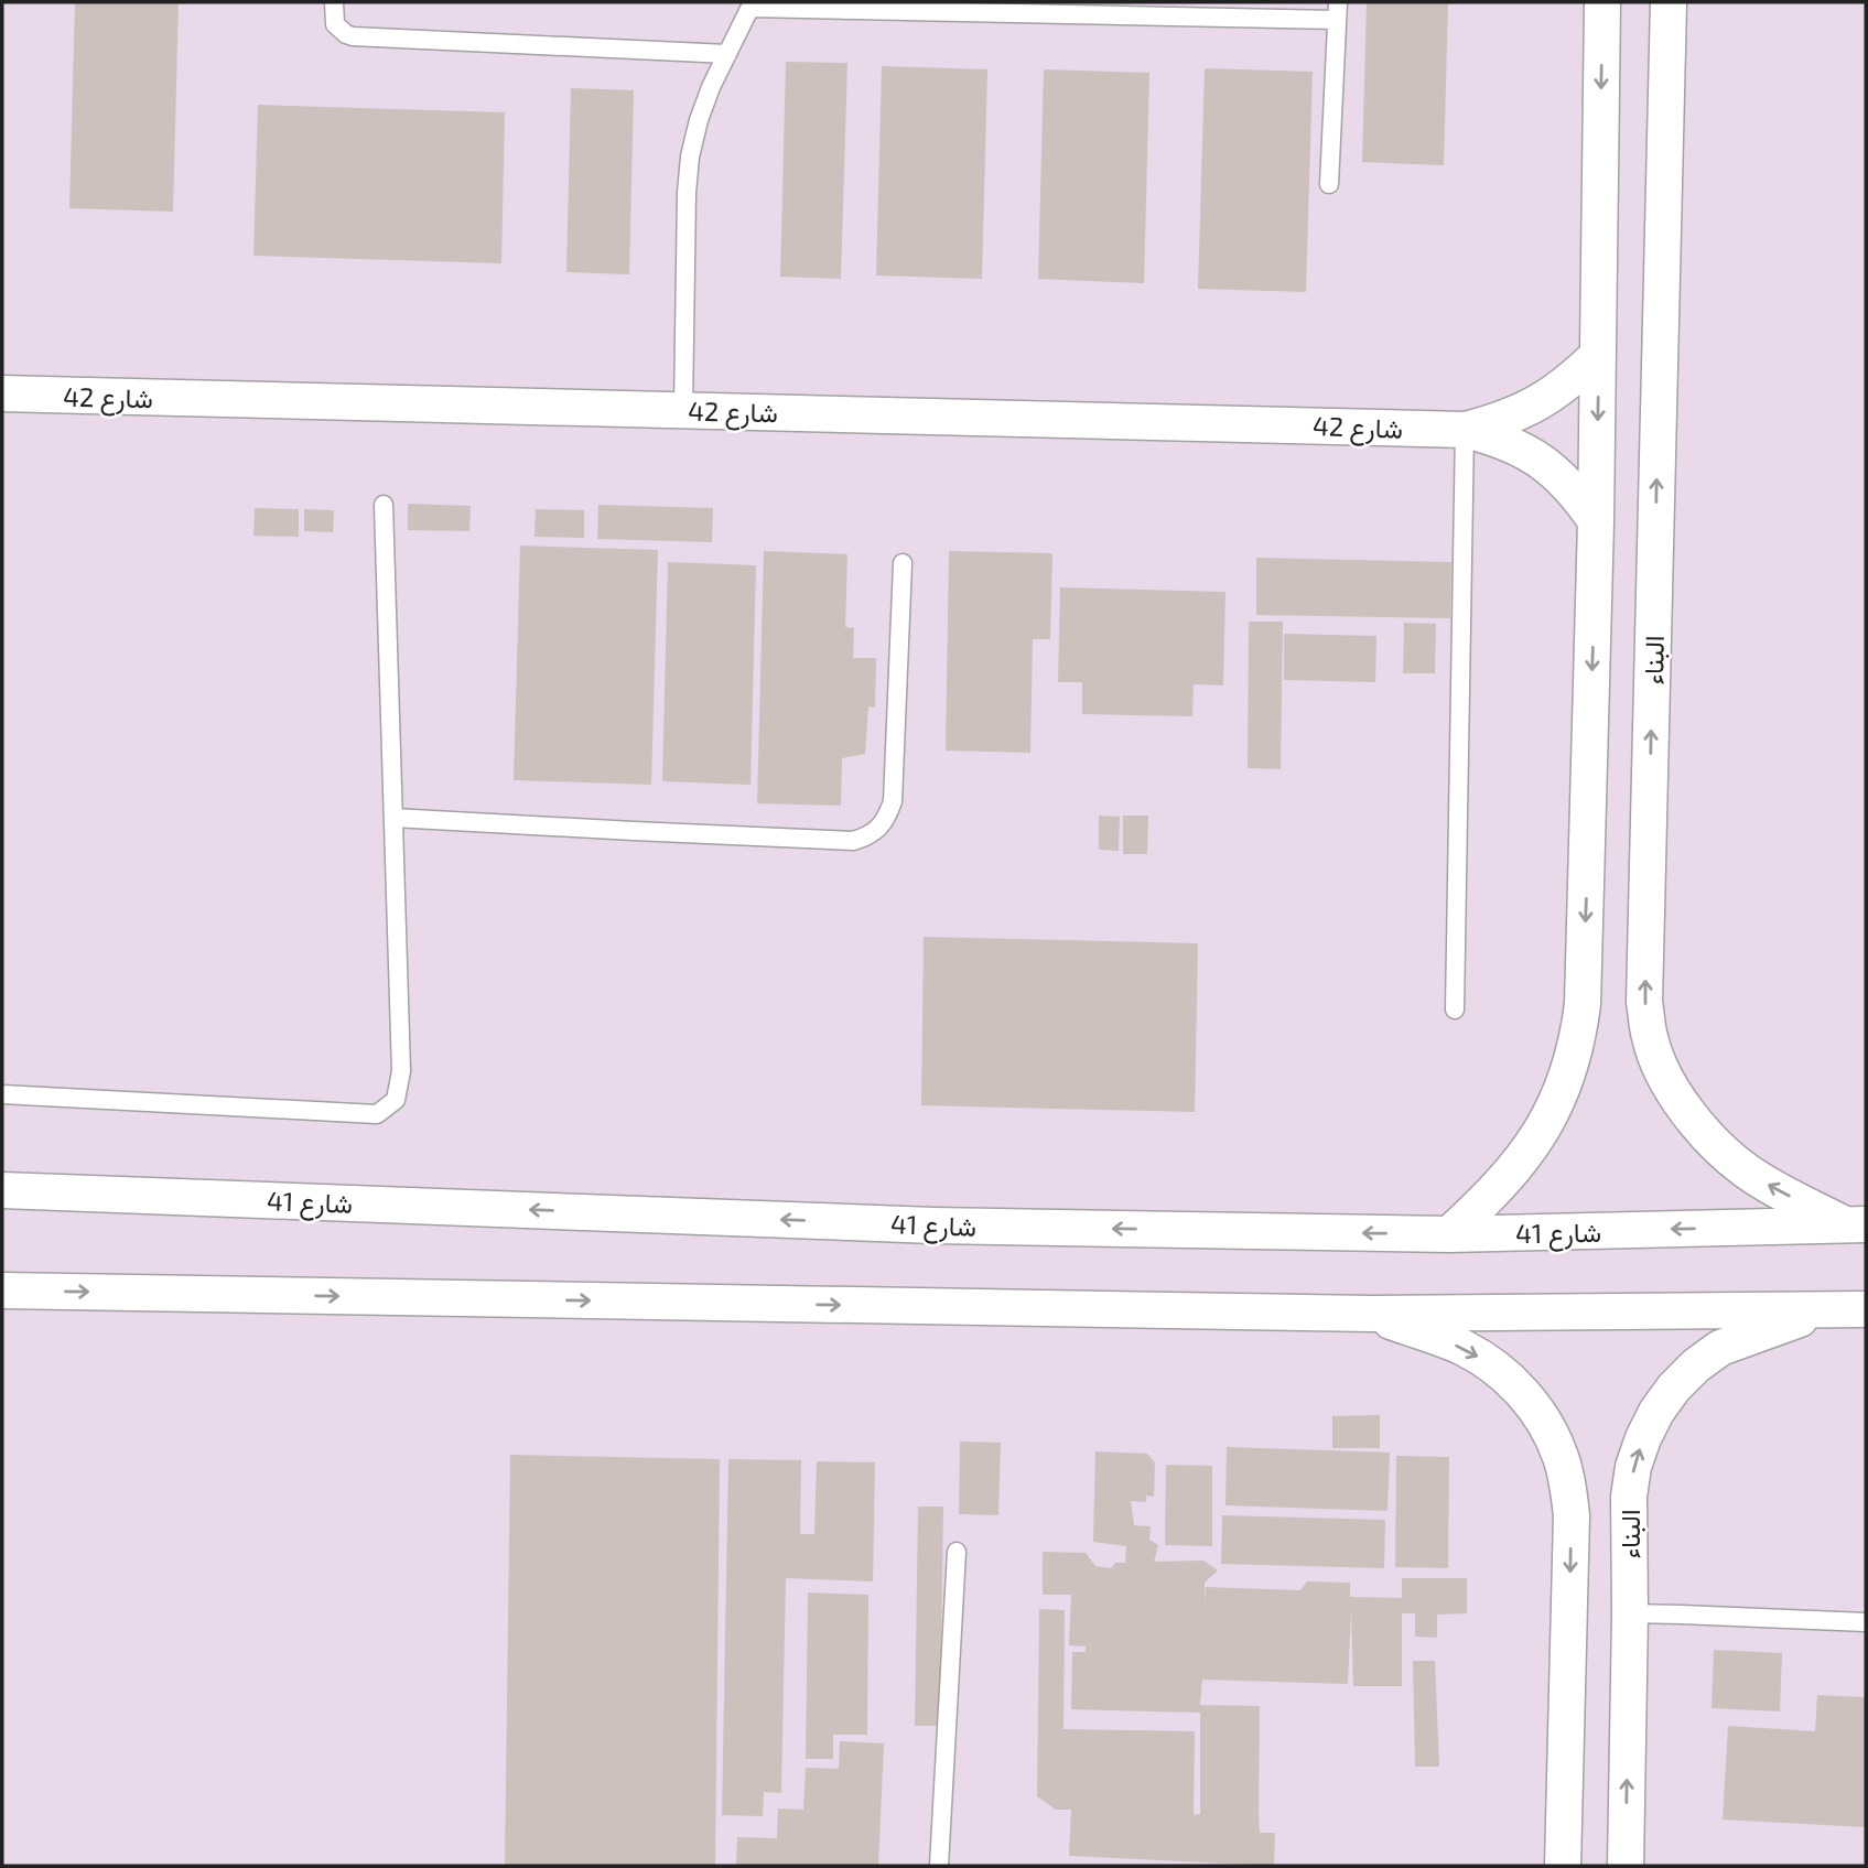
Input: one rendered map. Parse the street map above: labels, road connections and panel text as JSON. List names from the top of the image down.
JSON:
{
  "streets": {
    "street": ["شارع 42", "البناء", "شارع 41"]
  },
  "crossings": [
    ["البناء", "شارع 41"]
  ]
}
